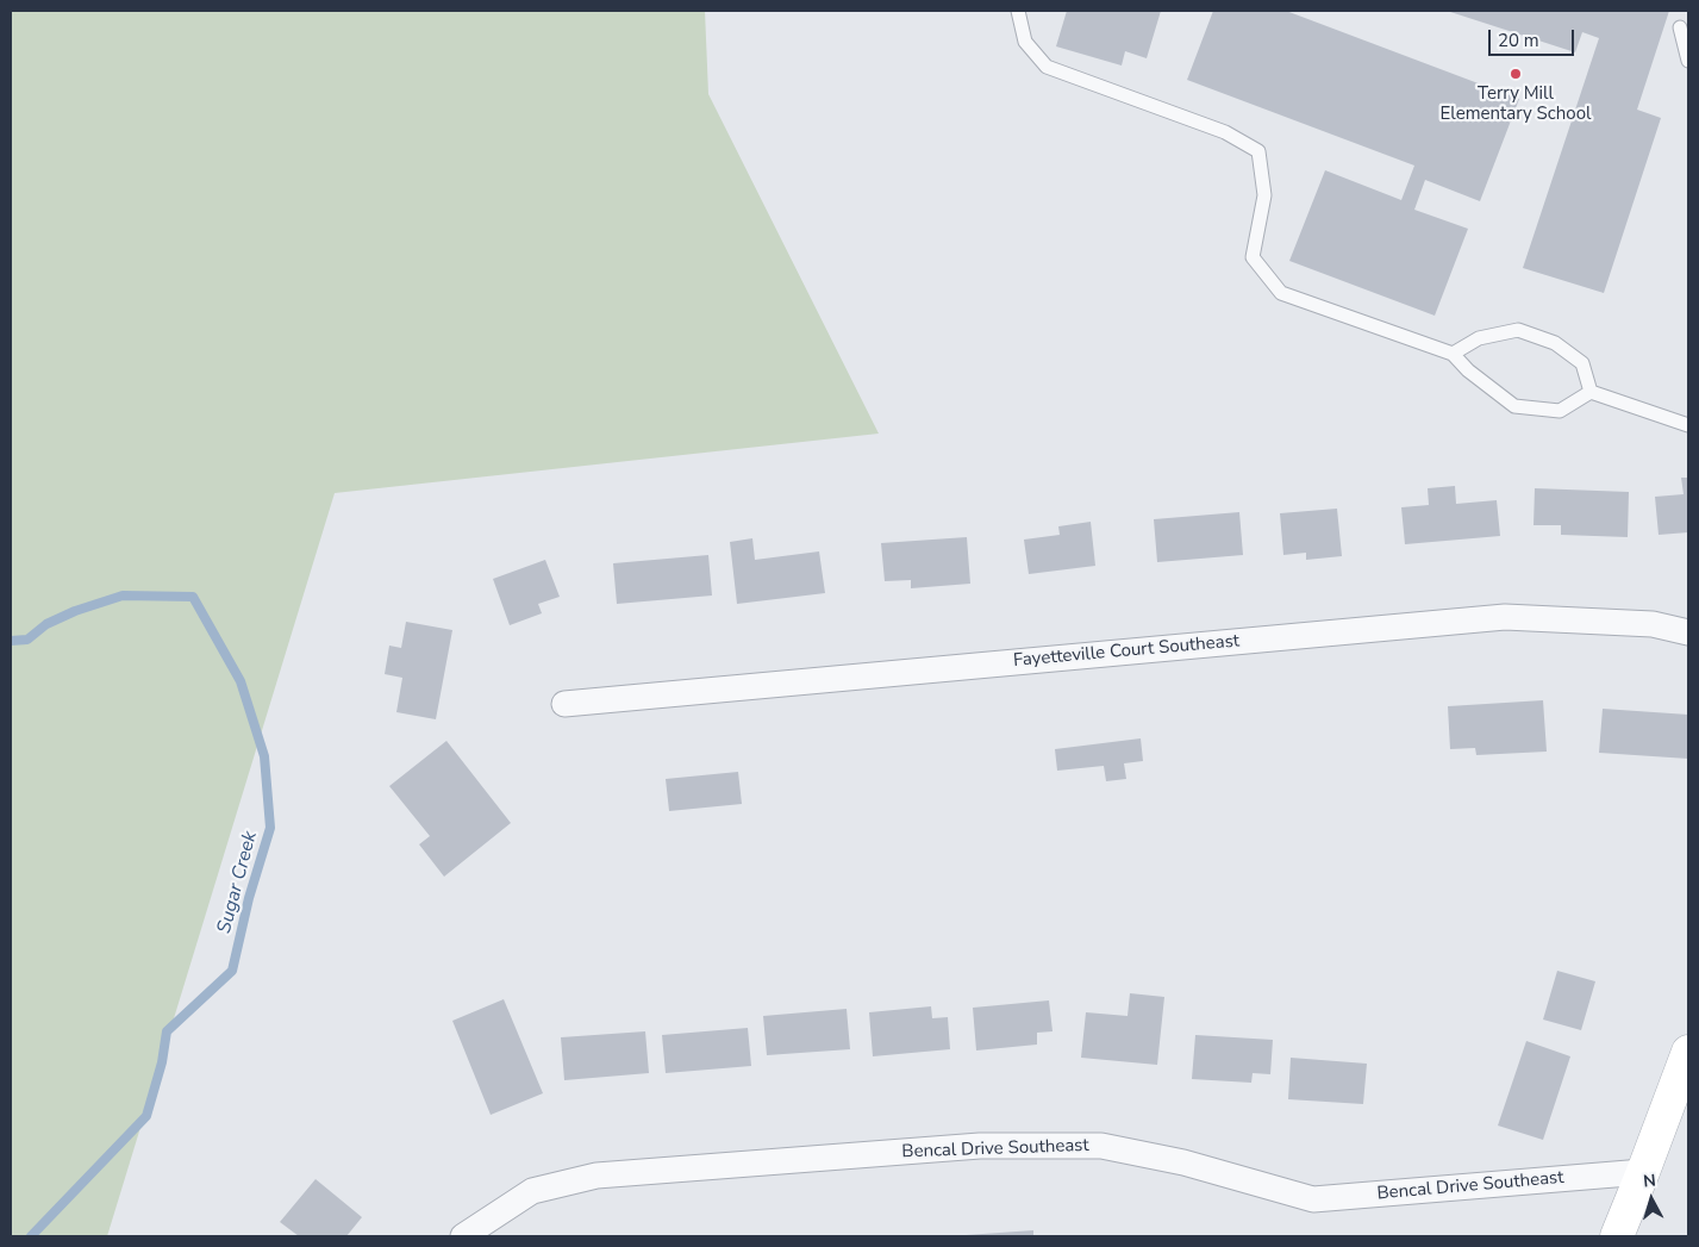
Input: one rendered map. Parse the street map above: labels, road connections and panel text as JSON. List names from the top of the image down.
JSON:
{
  "streets": {
    "street": ["Fayetteville Court Southeast", "Bencal Drive Southeast"]
  },
  "water": ["Sugar Creek"],
  "places": ["Terry Mill Elementary School"],
  "scale_bar": "20 m",
  "north": "top"
}
